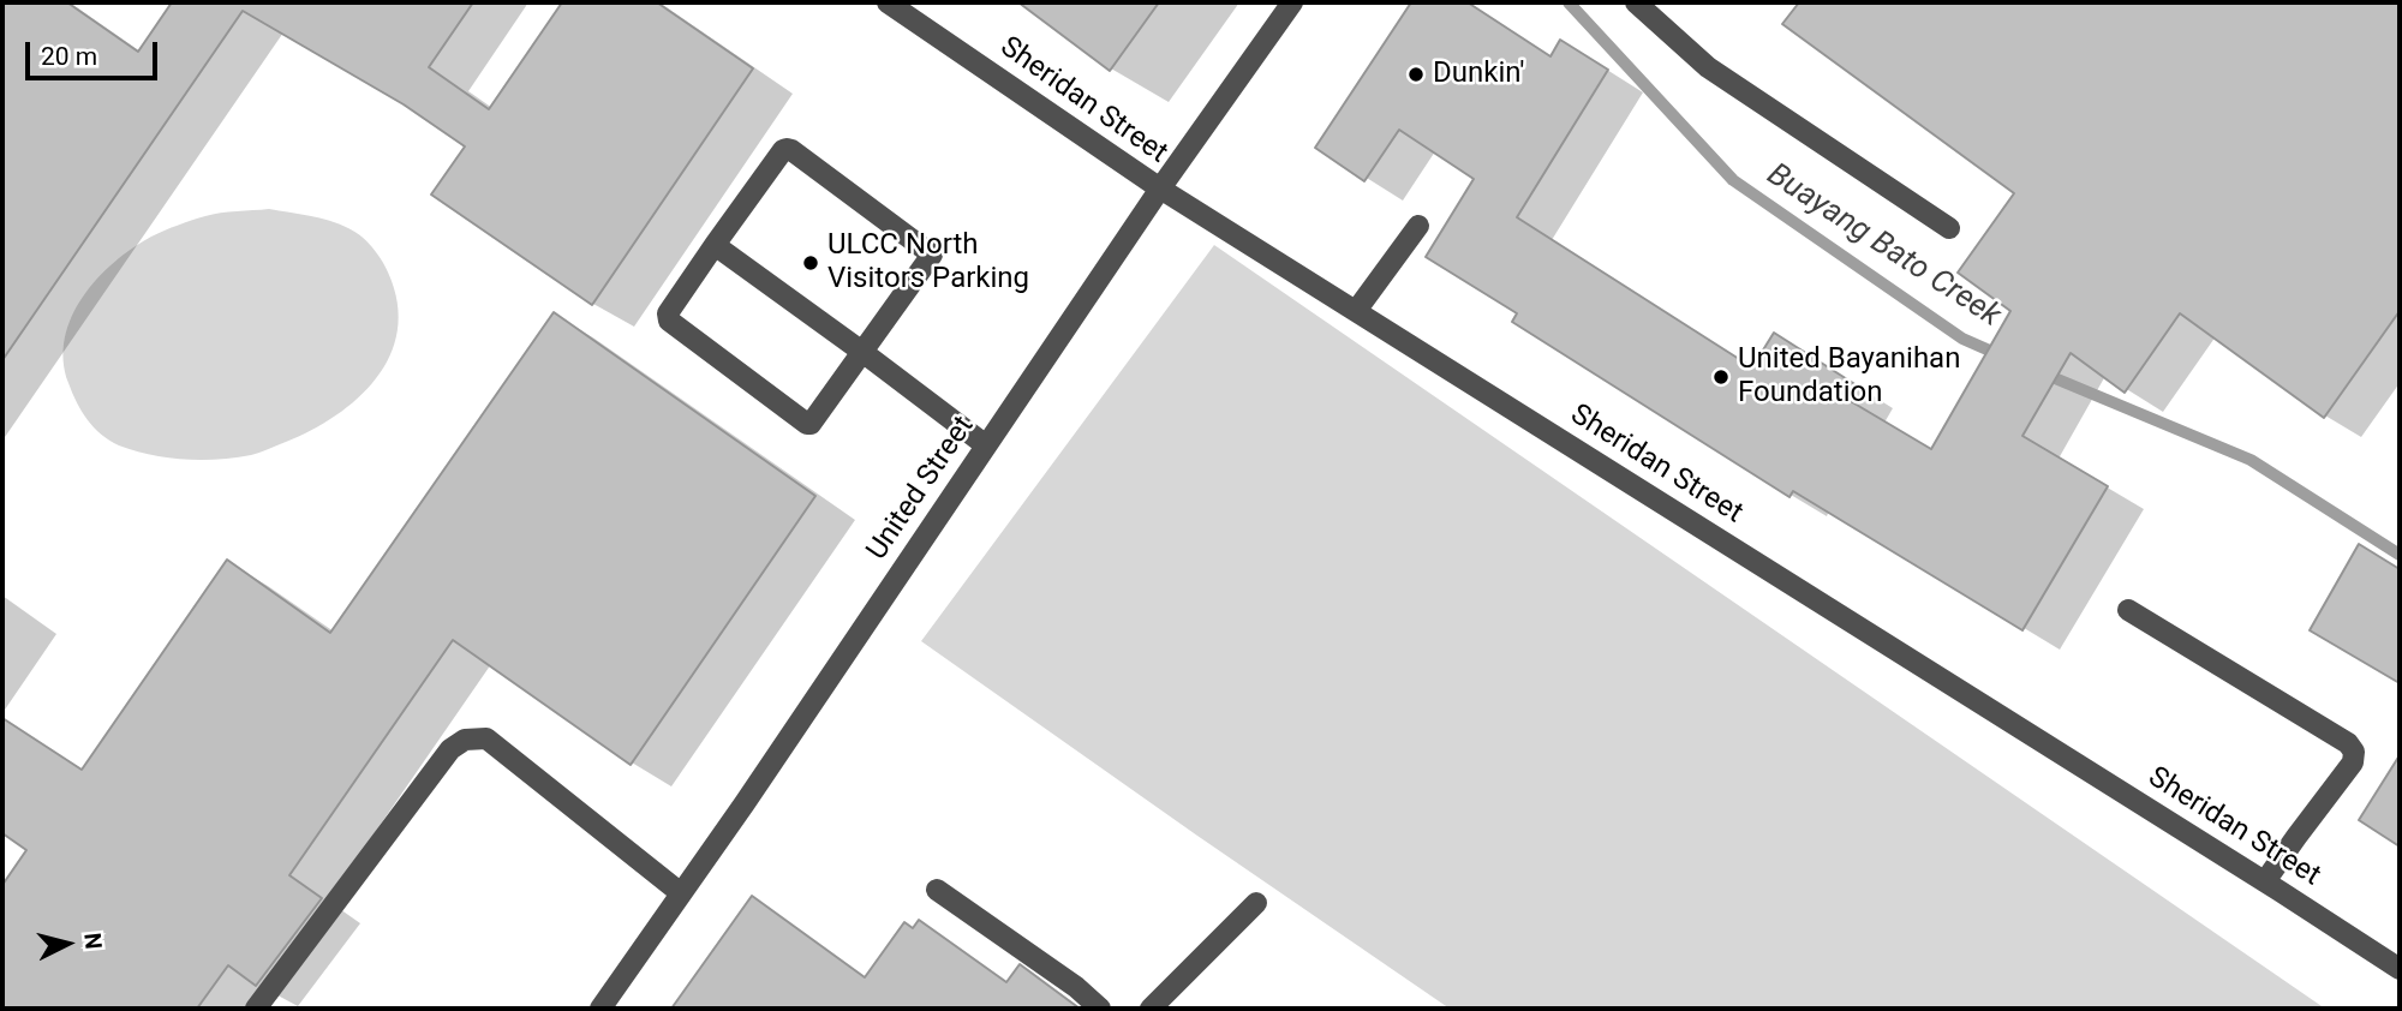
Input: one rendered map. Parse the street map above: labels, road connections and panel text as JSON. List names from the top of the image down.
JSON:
{
  "streets": {
    "street": ["Sheridan Street", "United Street"]
  },
  "crossings": [
    ["Sheridan Street", "United Street"]
  ],
  "water": ["Buayang Bato Creek"],
  "places": ["Dunkin'", "ULCC North Visitors Parking", "United Bayanihan Foundation"],
  "scale_bar": "20 m",
  "north": "right"
}
